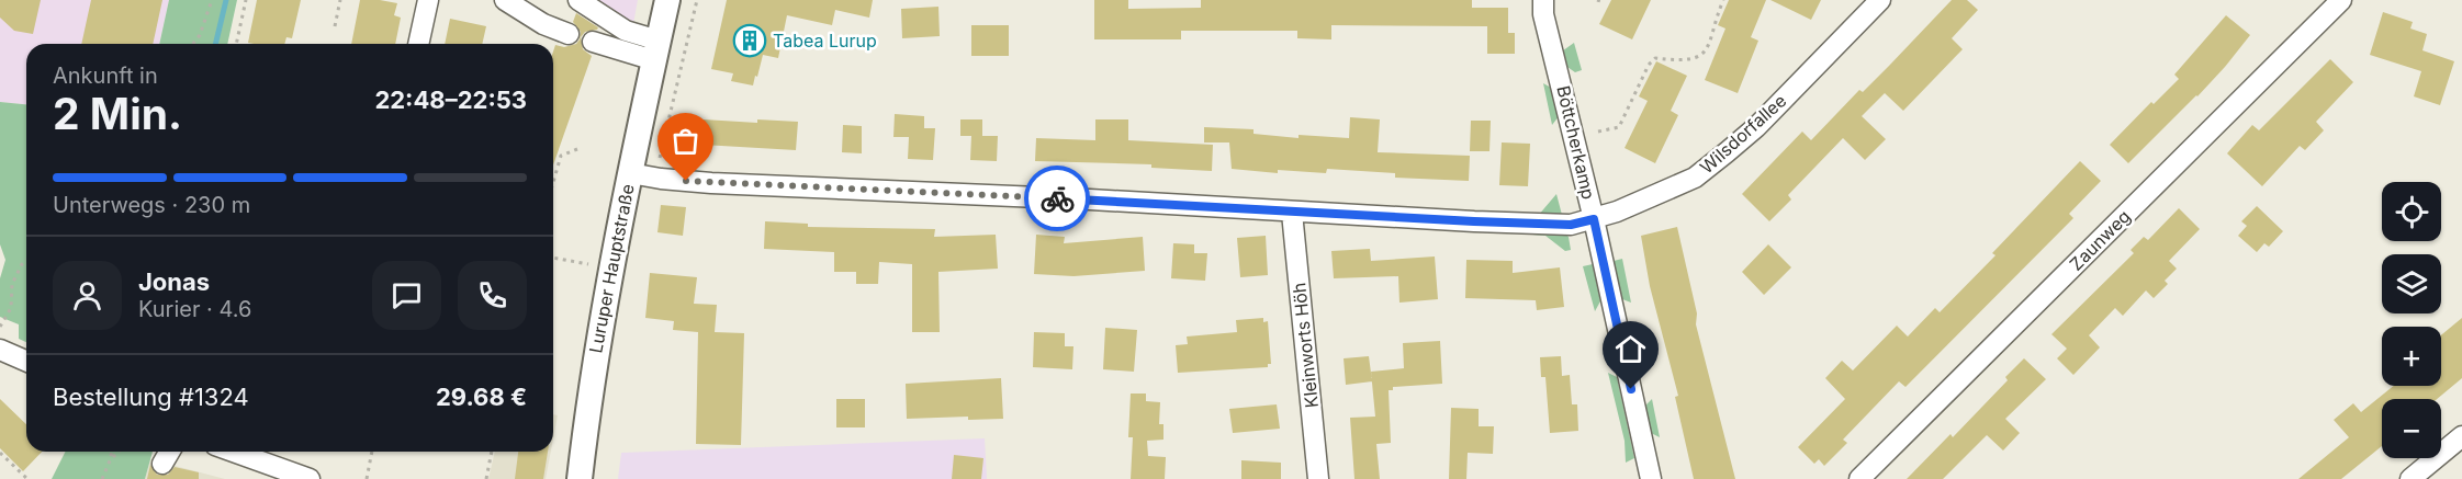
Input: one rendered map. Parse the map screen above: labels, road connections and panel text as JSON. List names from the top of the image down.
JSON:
{
  "streets": {
    "main road": ["Luruper Hauptstraße"],
    "street": [
      "Wilsdorfallee",
      "Böttcherkamp",
      "Zaunweg",
      "Kleinworts Höh"
    ]
  },
  "crossings": [
    ["Wilsdorfallee", "Böttcherkamp"],
    ["Wilsdorfallee", "Luruper Hauptstraße"],
    ["Wilsdorfallee", "Kleinworts Höh"]
  ],
  "places": {
    "building": ["Tabea Lurup"]
  },
  "page": {
    "heading": ["2 Min.", "Ankunft in", "22:48–22:53"],
    "panel": [
      "Jonas",
      "Kurier · 4.6",
      "Bestellung #1324",
      "29.68 €"
    ],
    "bar": "Unterwegs · 230 m",
    "map_buttons": ["+", "−"]
  }
}
